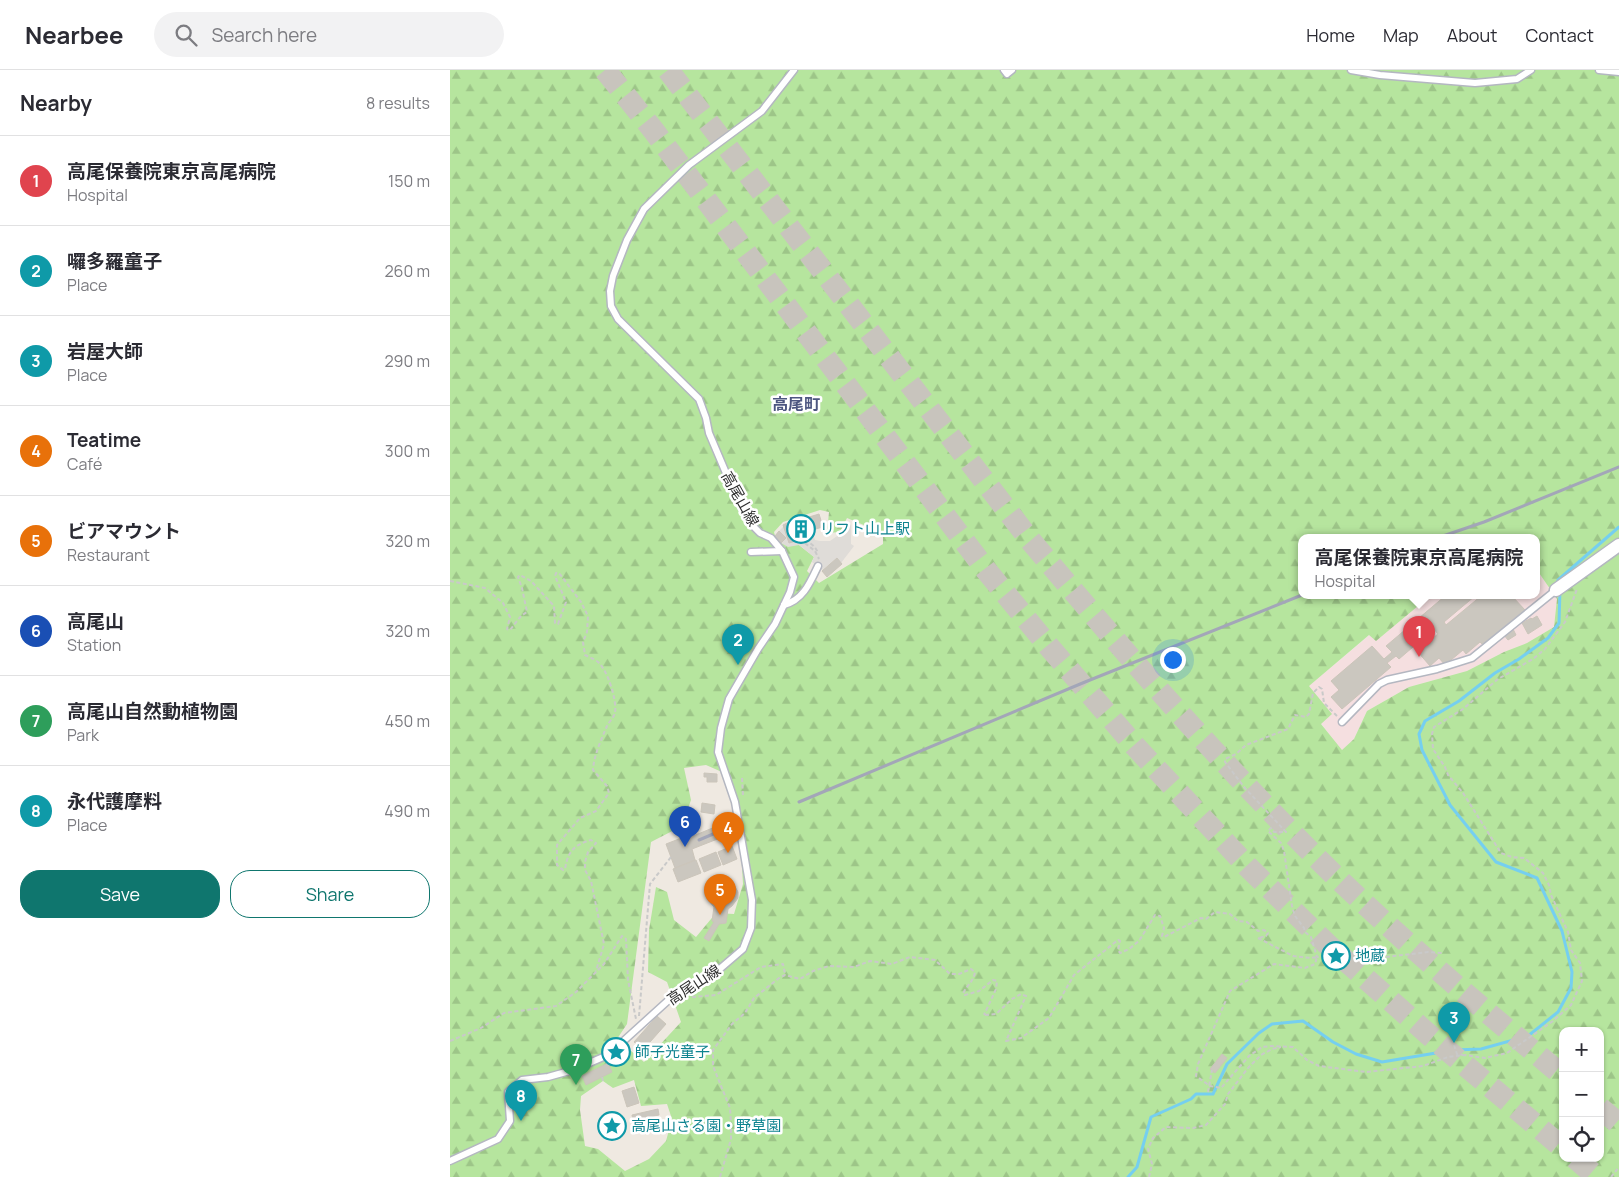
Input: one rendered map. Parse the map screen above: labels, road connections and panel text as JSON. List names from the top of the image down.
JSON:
{
  "streets": {
    "lane": ["高尾山線"]
  },
  "districts": ["高尾町"],
  "places": {
    "building": ["リフト山上駅"],
    "place": ["地蔵", "師子光童子", "高尾山さる園・野草園"]
  },
  "page": {
    "header": "Nearbee",
    "search": "Search here",
    "nav": [
      "Home",
      "Map",
      "About",
      "Contact"
    ],
    "heading": ["Nearby", "8 results"],
    "list": [
      {
        "mark": "1",
        "name": "高尾保養院東京高尾病院",
        "note": "Hospital",
        "value": "150 m"
      },
      {
        "mark": "2",
        "name": "囉多羅童子",
        "note": "Place",
        "value": "260 m"
      },
      {
        "mark": "3",
        "name": "岩屋大師",
        "note": "Place",
        "value": "290 m"
      },
      {
        "mark": "4",
        "name": "Teatime",
        "note": "Café",
        "value": "300 m"
      },
      {
        "mark": "5",
        "name": "ビアマウント",
        "note": "Restaurant",
        "value": "320 m"
      },
      {
        "mark": "6",
        "name": "高尾山",
        "note": "Station",
        "value": "320 m"
      },
      {
        "mark": "7",
        "name": "高尾山自然動植物園",
        "note": "Park",
        "value": "450 m"
      },
      {
        "mark": "8",
        "name": "永代護摩料",
        "note": "Place",
        "value": "490 m"
      }
    ],
    "popup": ["高尾保養院東京高尾病院", "Hospital"],
    "pins": [
      "1",
      "2",
      "6",
      "4",
      "5",
      "3",
      "7",
      "8"
    ],
    "buttons": ["Save", "Share"],
    "map_buttons": ["+", "−"]
  }
}
